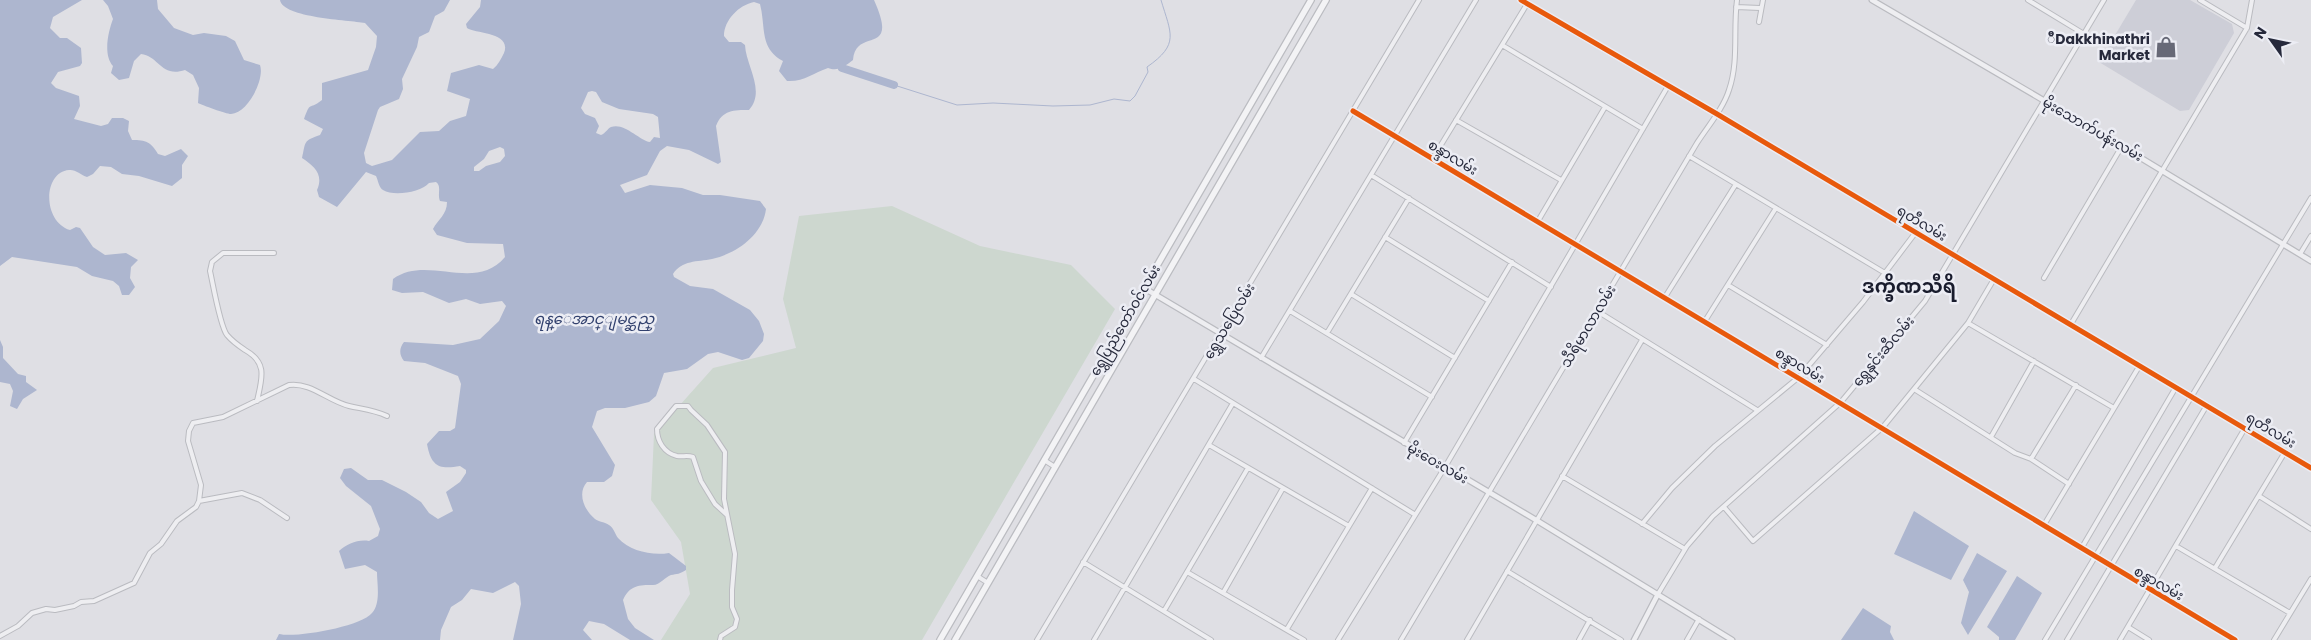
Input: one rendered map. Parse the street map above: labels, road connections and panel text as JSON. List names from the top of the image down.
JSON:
{
  "streets": {
    "main road": ["ရွှေပြည်တော်ဝင်လမ်း"],
    "street": [
      "မိုးသောက်ပန်းလမ်း",
      "စန္ဒာလမ်း",
      "ရတီလမ်း",
      "ရွှေသပြေလမ်း",
      "သီရိမာလာလမ်း",
      "ရွှေနှင်းဆီလမ်း",
      "မိုးဝေးလမ်း"
    ]
  },
  "crossings": [
    ["မိုးသောက်ပန်းလမ်း", "ရွှေနှင်းဆီလမ်း"],
    ["စန္ဒာလမ်း", "ရွှေသပြေလမ်း"],
    ["စန္ဒာလမ်း", "သီရိမာလာလမ်း"],
    ["စန္ဒာလမ်း", "ရွှေနှင်းဆီလမ်း"],
    ["ရတီလမ်း", "သီရိမာလာလမ်း"],
    ["ရတီလမ်း", "ရွှေနှင်းဆီလမ်း"],
    ["ရွှေပြည်တော်ဝင်လမ်း", "မိုးဝေးလမ်း"],
    ["ရွှေသပြေလမ်း", "မိုးဝေးလမ်း"],
    ["သီရိမာလာလမ်း", "မိုးဝေးလမ်း"],
    ["ရွှေနှင်းဆီလမ်း", "မိုးဝေးလမ်း"]
  ],
  "districts": ["ဒက္ခိဏသီရိ"],
  "water": ["ရန္ေအာင္ျမင္ဆည္"],
  "places": {
    "shop": ["ီDakkhinathri Market"]
  },
  "north": "top left"
}
